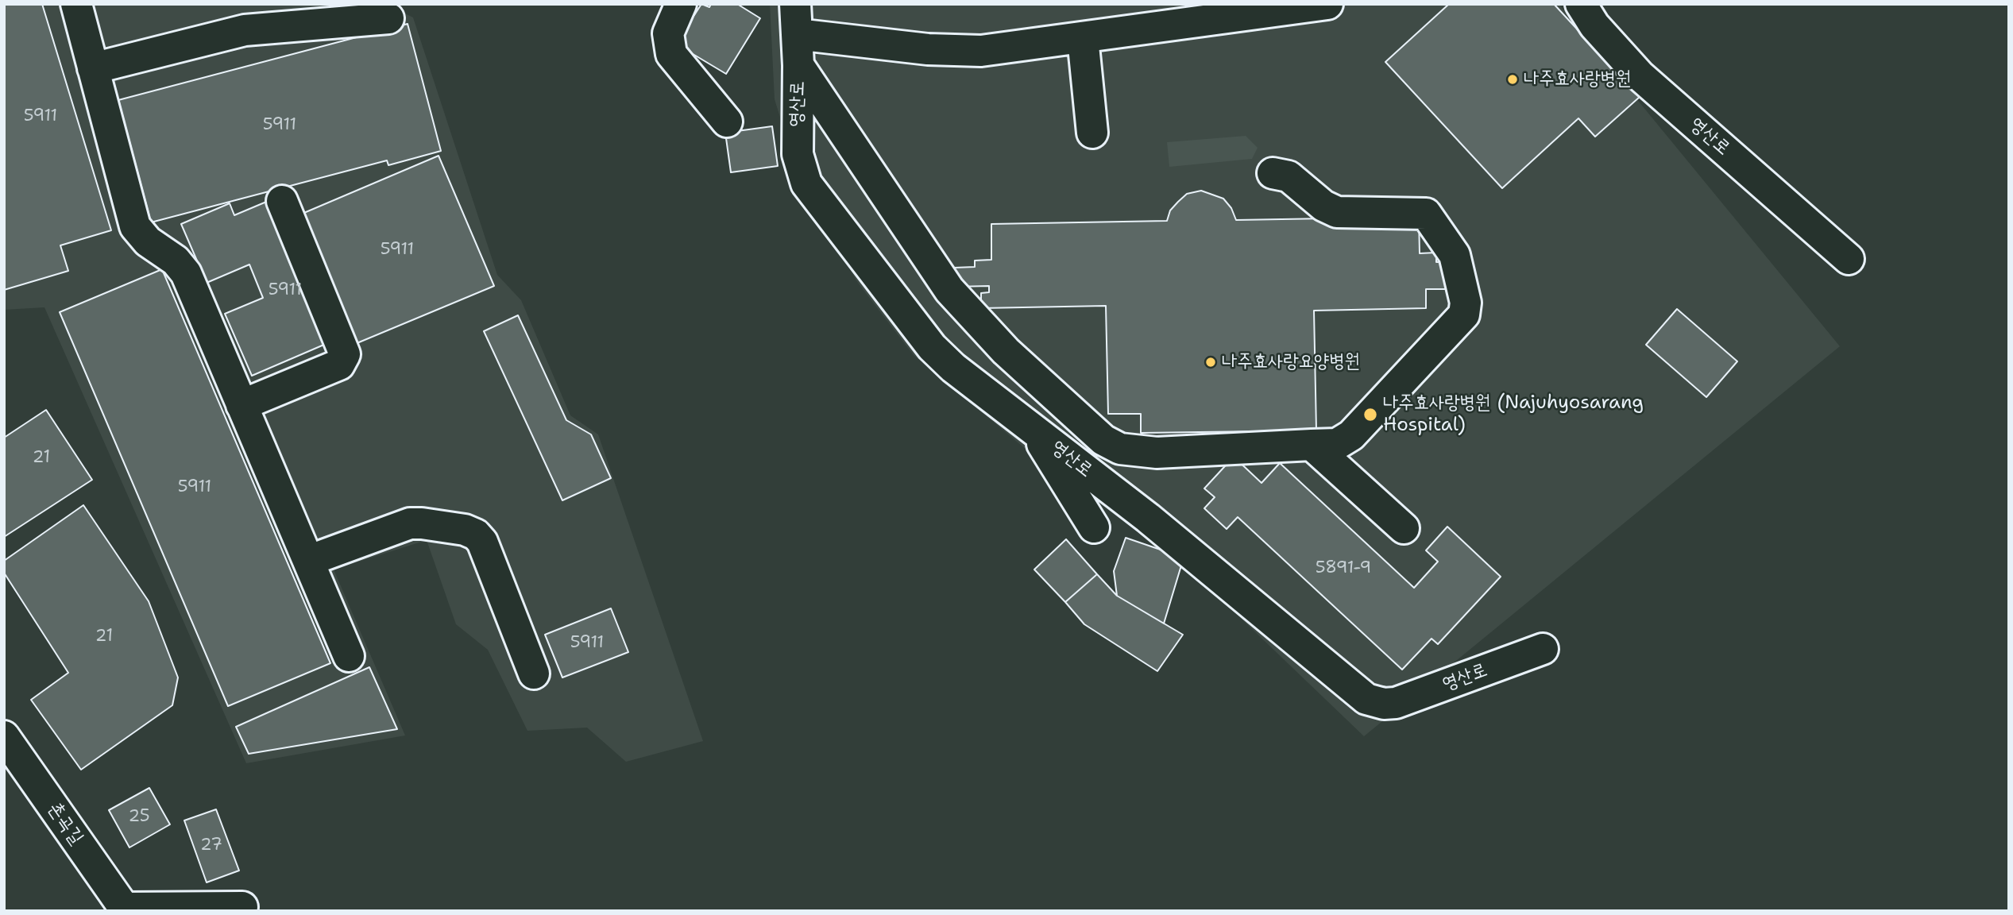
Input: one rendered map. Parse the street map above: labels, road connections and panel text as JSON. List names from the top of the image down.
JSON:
{
  "streets": {
    "street": ["영산로", "촌곡길"]
  },
  "places": ["나주효사랑병원", "나주효사랑요양병원", "나주효사랑병원 (Najuhyosarang Hospital)"],
  "house_numbers": [
    "5911",
    "5911",
    "5911",
    "5911",
    "21",
    "5911",
    "5891-9",
    "21",
    "5911",
    "25",
    "27"
  ]
}
